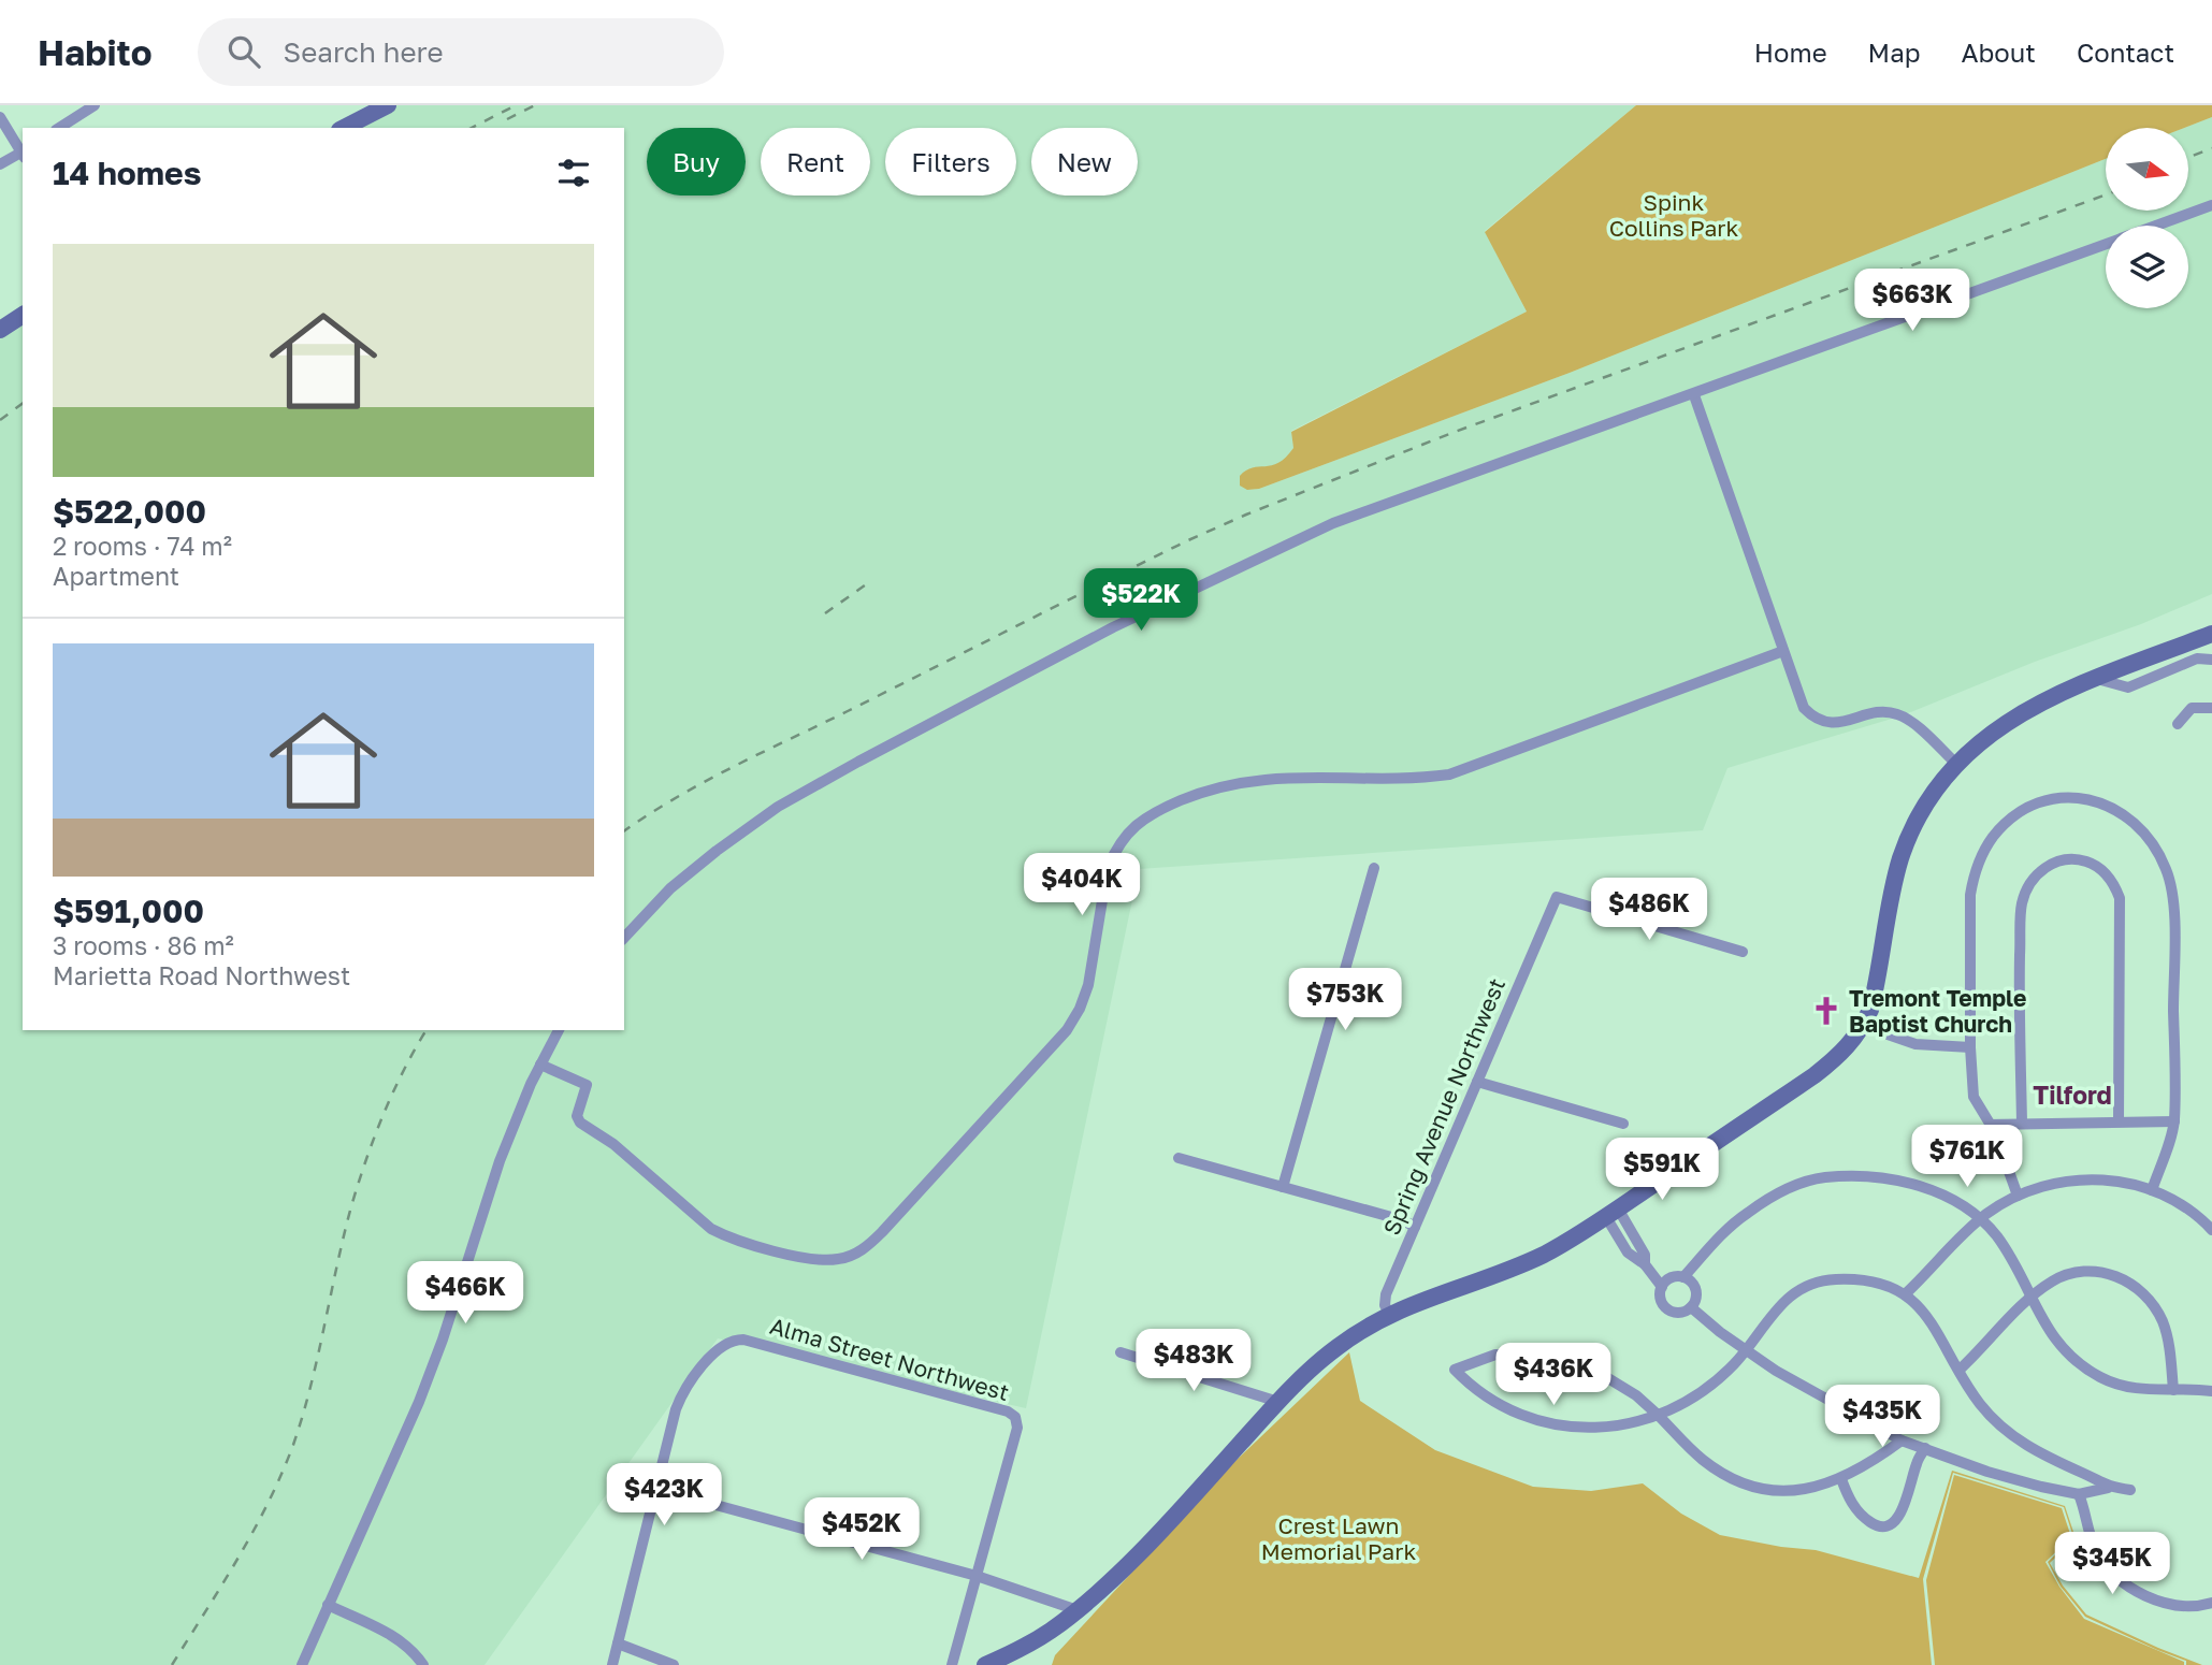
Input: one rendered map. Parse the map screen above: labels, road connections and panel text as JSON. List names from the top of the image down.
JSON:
{
  "streets": {
    "street": ["Spring Avenue Northwest", "Alma Street Northwest"]
  },
  "districts": ["Tilford"],
  "parks": ["Spink Collins Park", "Crest Lawn Memorial Park"],
  "places": {
    "church": ["Tremont Temple Baptist Church"]
  },
  "north": "right",
  "page": {
    "header": "Habito",
    "search": "Search here",
    "nav": [
      "Home",
      "Map",
      "About",
      "Contact"
    ],
    "chip": [
      "Buy",
      "Rent",
      "Filters",
      "New"
    ],
    "heading": "14 homes",
    "list": [
      {
        "name": "$522,000",
        "note": "2 rooms · 74 m² · Apartment"
      },
      {
        "name": "$591,000",
        "note": "3 rooms · 86 m² · Marietta Road Northwest"
      }
    ],
    "price": [
      "$663K",
      "$522K",
      "$404K",
      "$486K",
      "$753K",
      "$761K",
      "$591K",
      "$466K",
      "$483K",
      "$436K",
      "$435K",
      "$423K",
      "$452K",
      "$345K"
    ]
  }
}
